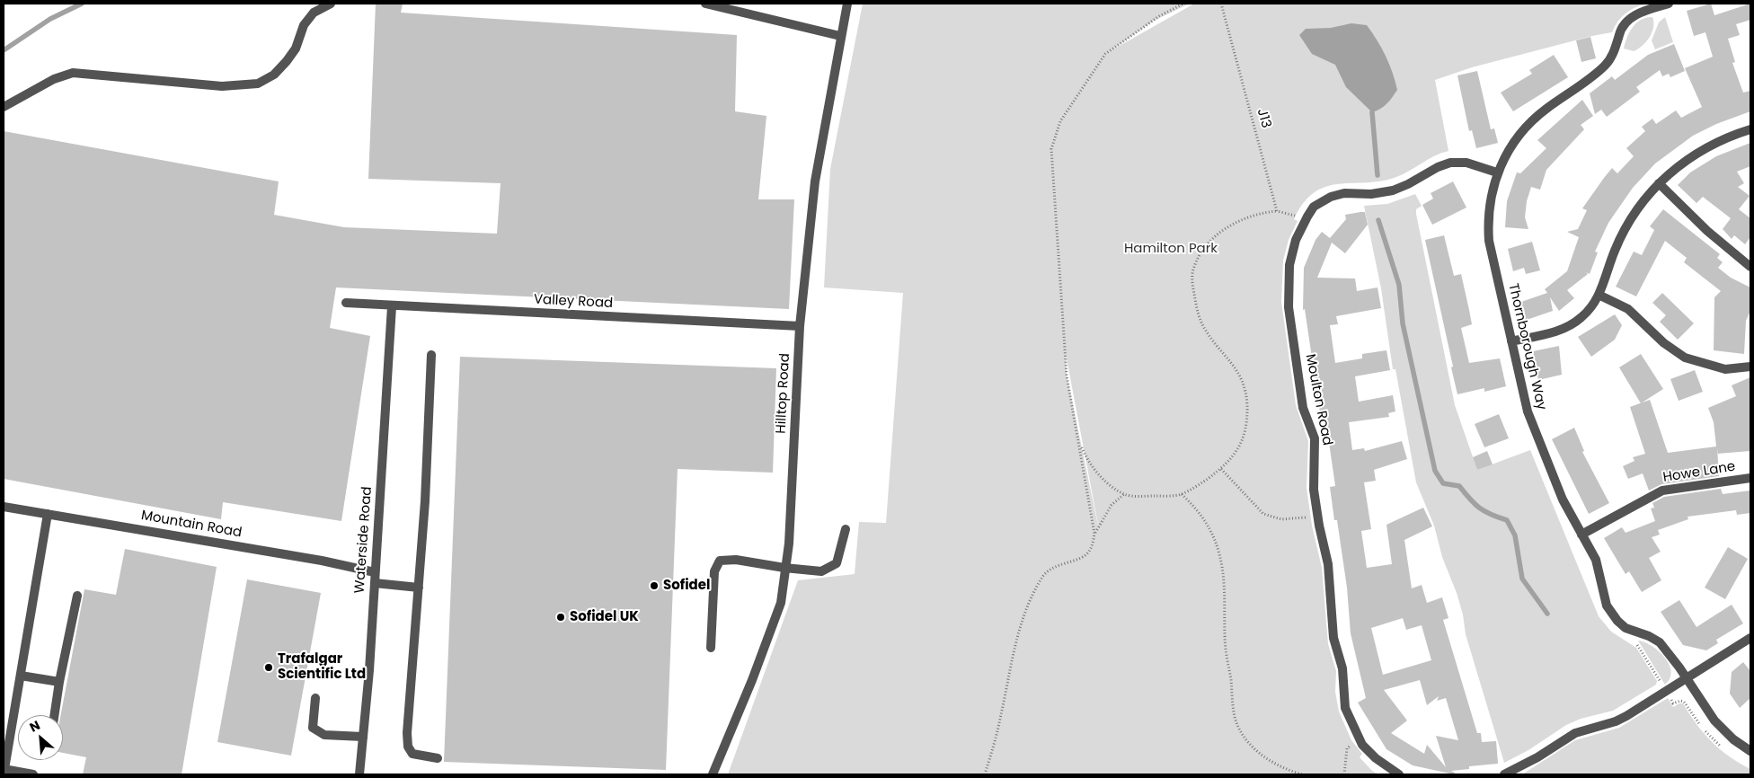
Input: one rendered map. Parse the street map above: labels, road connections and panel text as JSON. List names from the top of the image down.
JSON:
{
  "streets": {
    "street": [
      "Valley Road",
      "Thornborough Way",
      "Hilltop Road",
      "Moulton Road",
      "Howe Lane",
      "Mountain Road",
      "Waterside Road"
    ],
    "path": ["J13"]
  },
  "crossings": [
    ["Valley Road", "Hilltop Road"],
    ["Valley Road", "Waterside Road"],
    ["Thornborough Way", "Moulton Road"],
    ["Thornborough Way", "Howe Lane"],
    ["Mountain Road", "Waterside Road"]
  ],
  "parks": ["Hamilton Park"],
  "places": ["Sofidel", "Sofidel UK", "Trafalgar Scientific Ltd"],
  "north": "top left"
}
